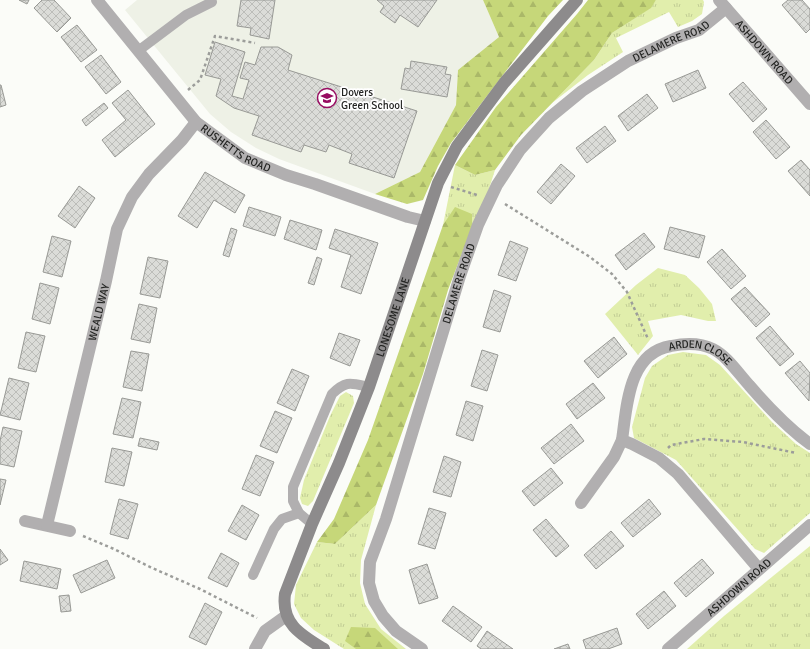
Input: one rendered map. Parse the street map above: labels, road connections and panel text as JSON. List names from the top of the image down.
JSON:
{
  "streets": {
    "street": [
      "DELAMERE ROAD",
      "ASHDOWN ROAD",
      "RUSHETTS ROAD",
      "WEALD WAY",
      "LONESOME LANE",
      "ARDEN CLOSE"
    ]
  },
  "crossings": [
    ["DELAMERE ROAD", "ASHDOWN ROAD"],
    ["RUSHETTS ROAD", "WEALD WAY"],
    ["RUSHETTS ROAD", "LONESOME LANE"]
  ],
  "places": {
    "school or university": ["Dovers Green School"]
  }
}
